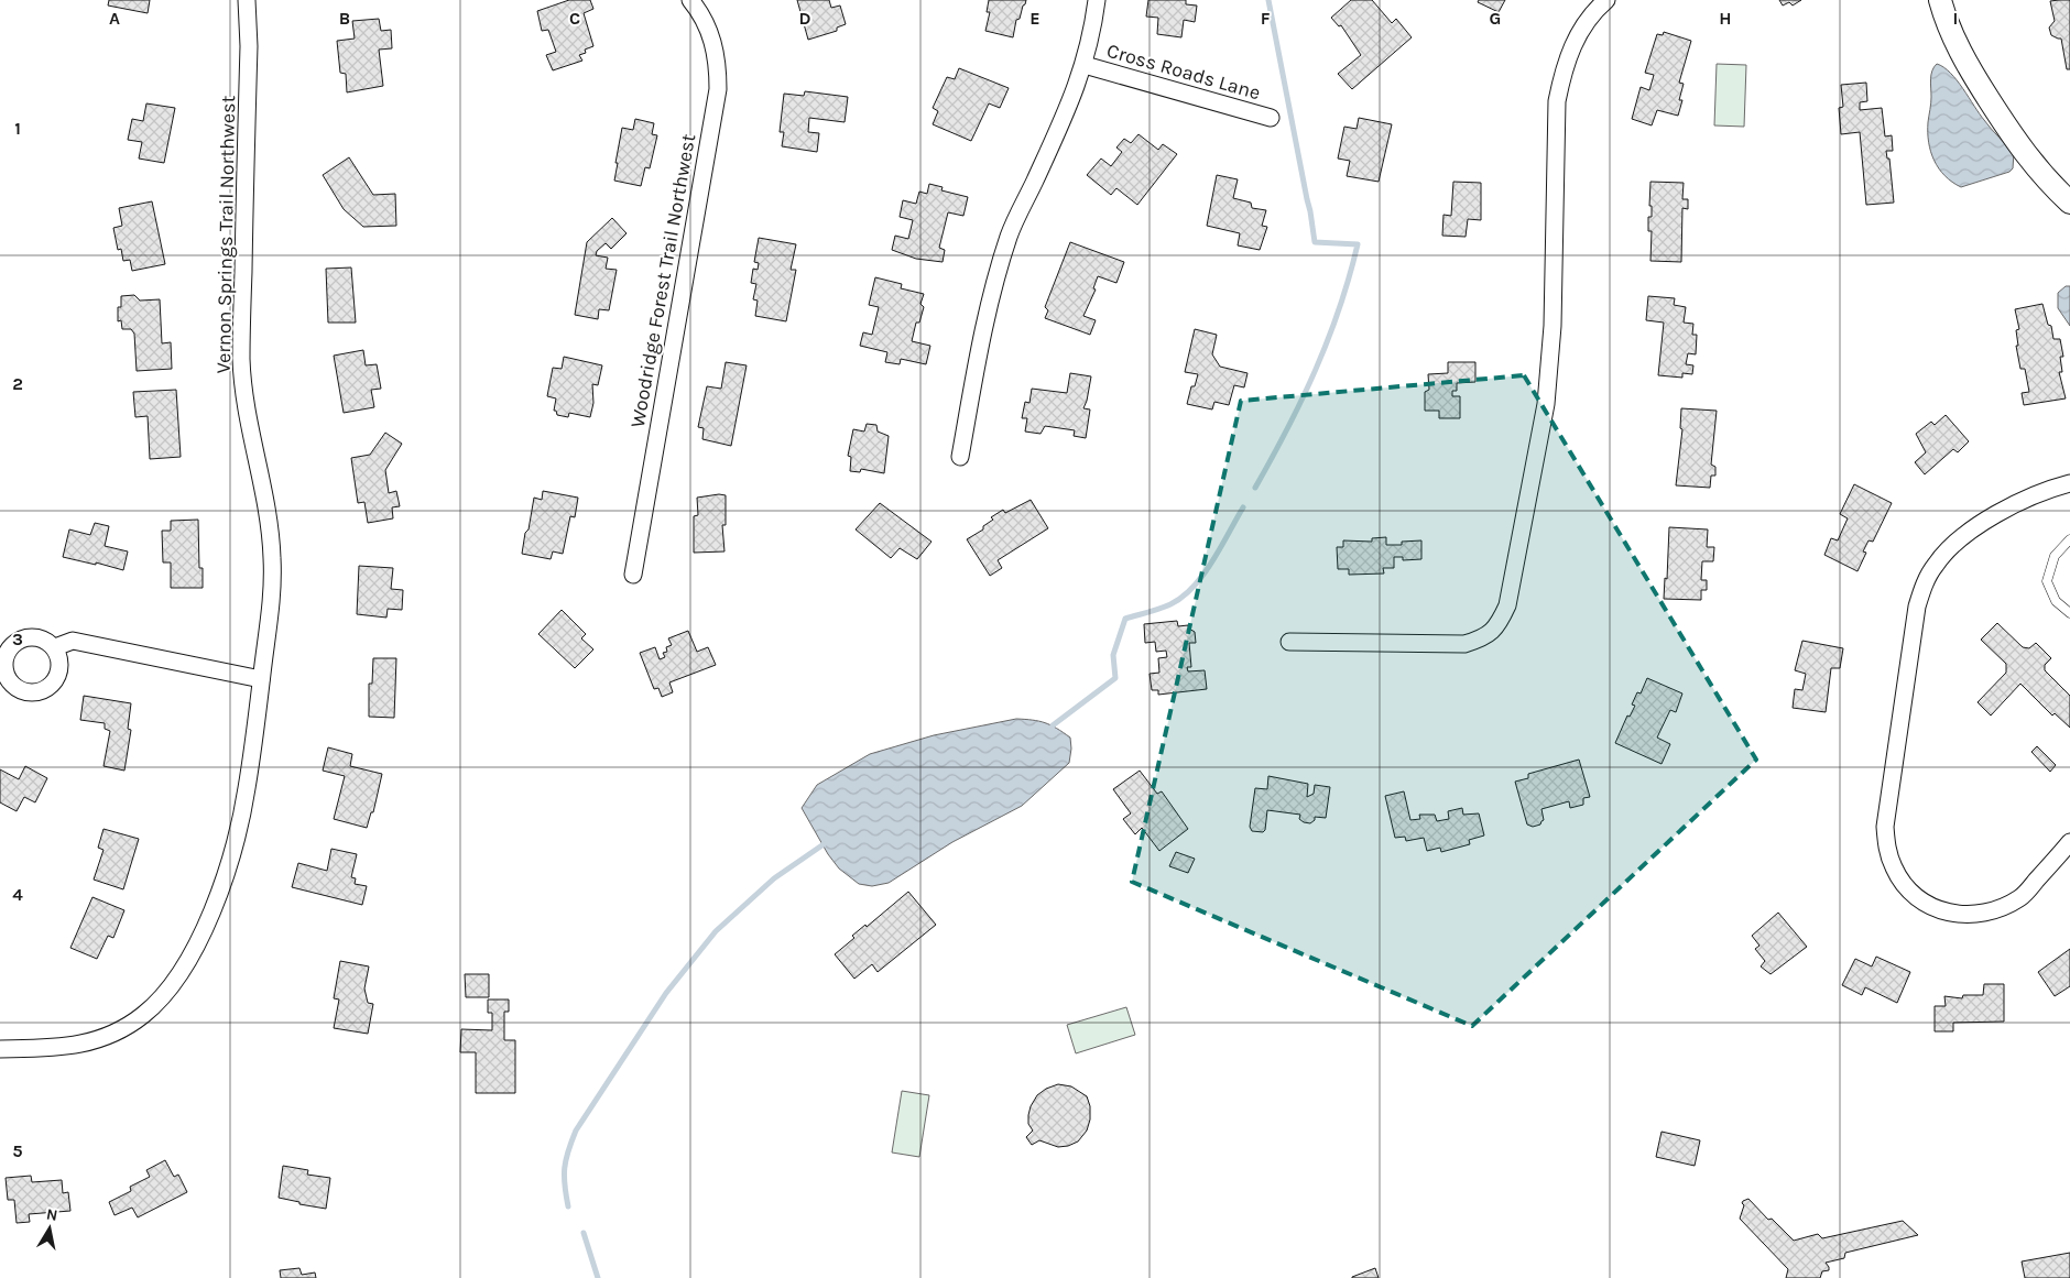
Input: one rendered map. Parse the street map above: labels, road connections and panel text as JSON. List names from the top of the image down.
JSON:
{
  "streets": {
    "street": ["Cross Roads Lane", "Vernon Springs Trail Northwest", "Woodridge Forest Trail Northwest"]
  },
  "north": "top",
  "grid": {
    "columns": [
      "A",
      "B",
      "C",
      "D",
      "E",
      "F",
      "G",
      "H",
      "I"
    ],
    "rows": [
      "1",
      "2",
      "3",
      "4",
      "5"
    ]
  }
}
